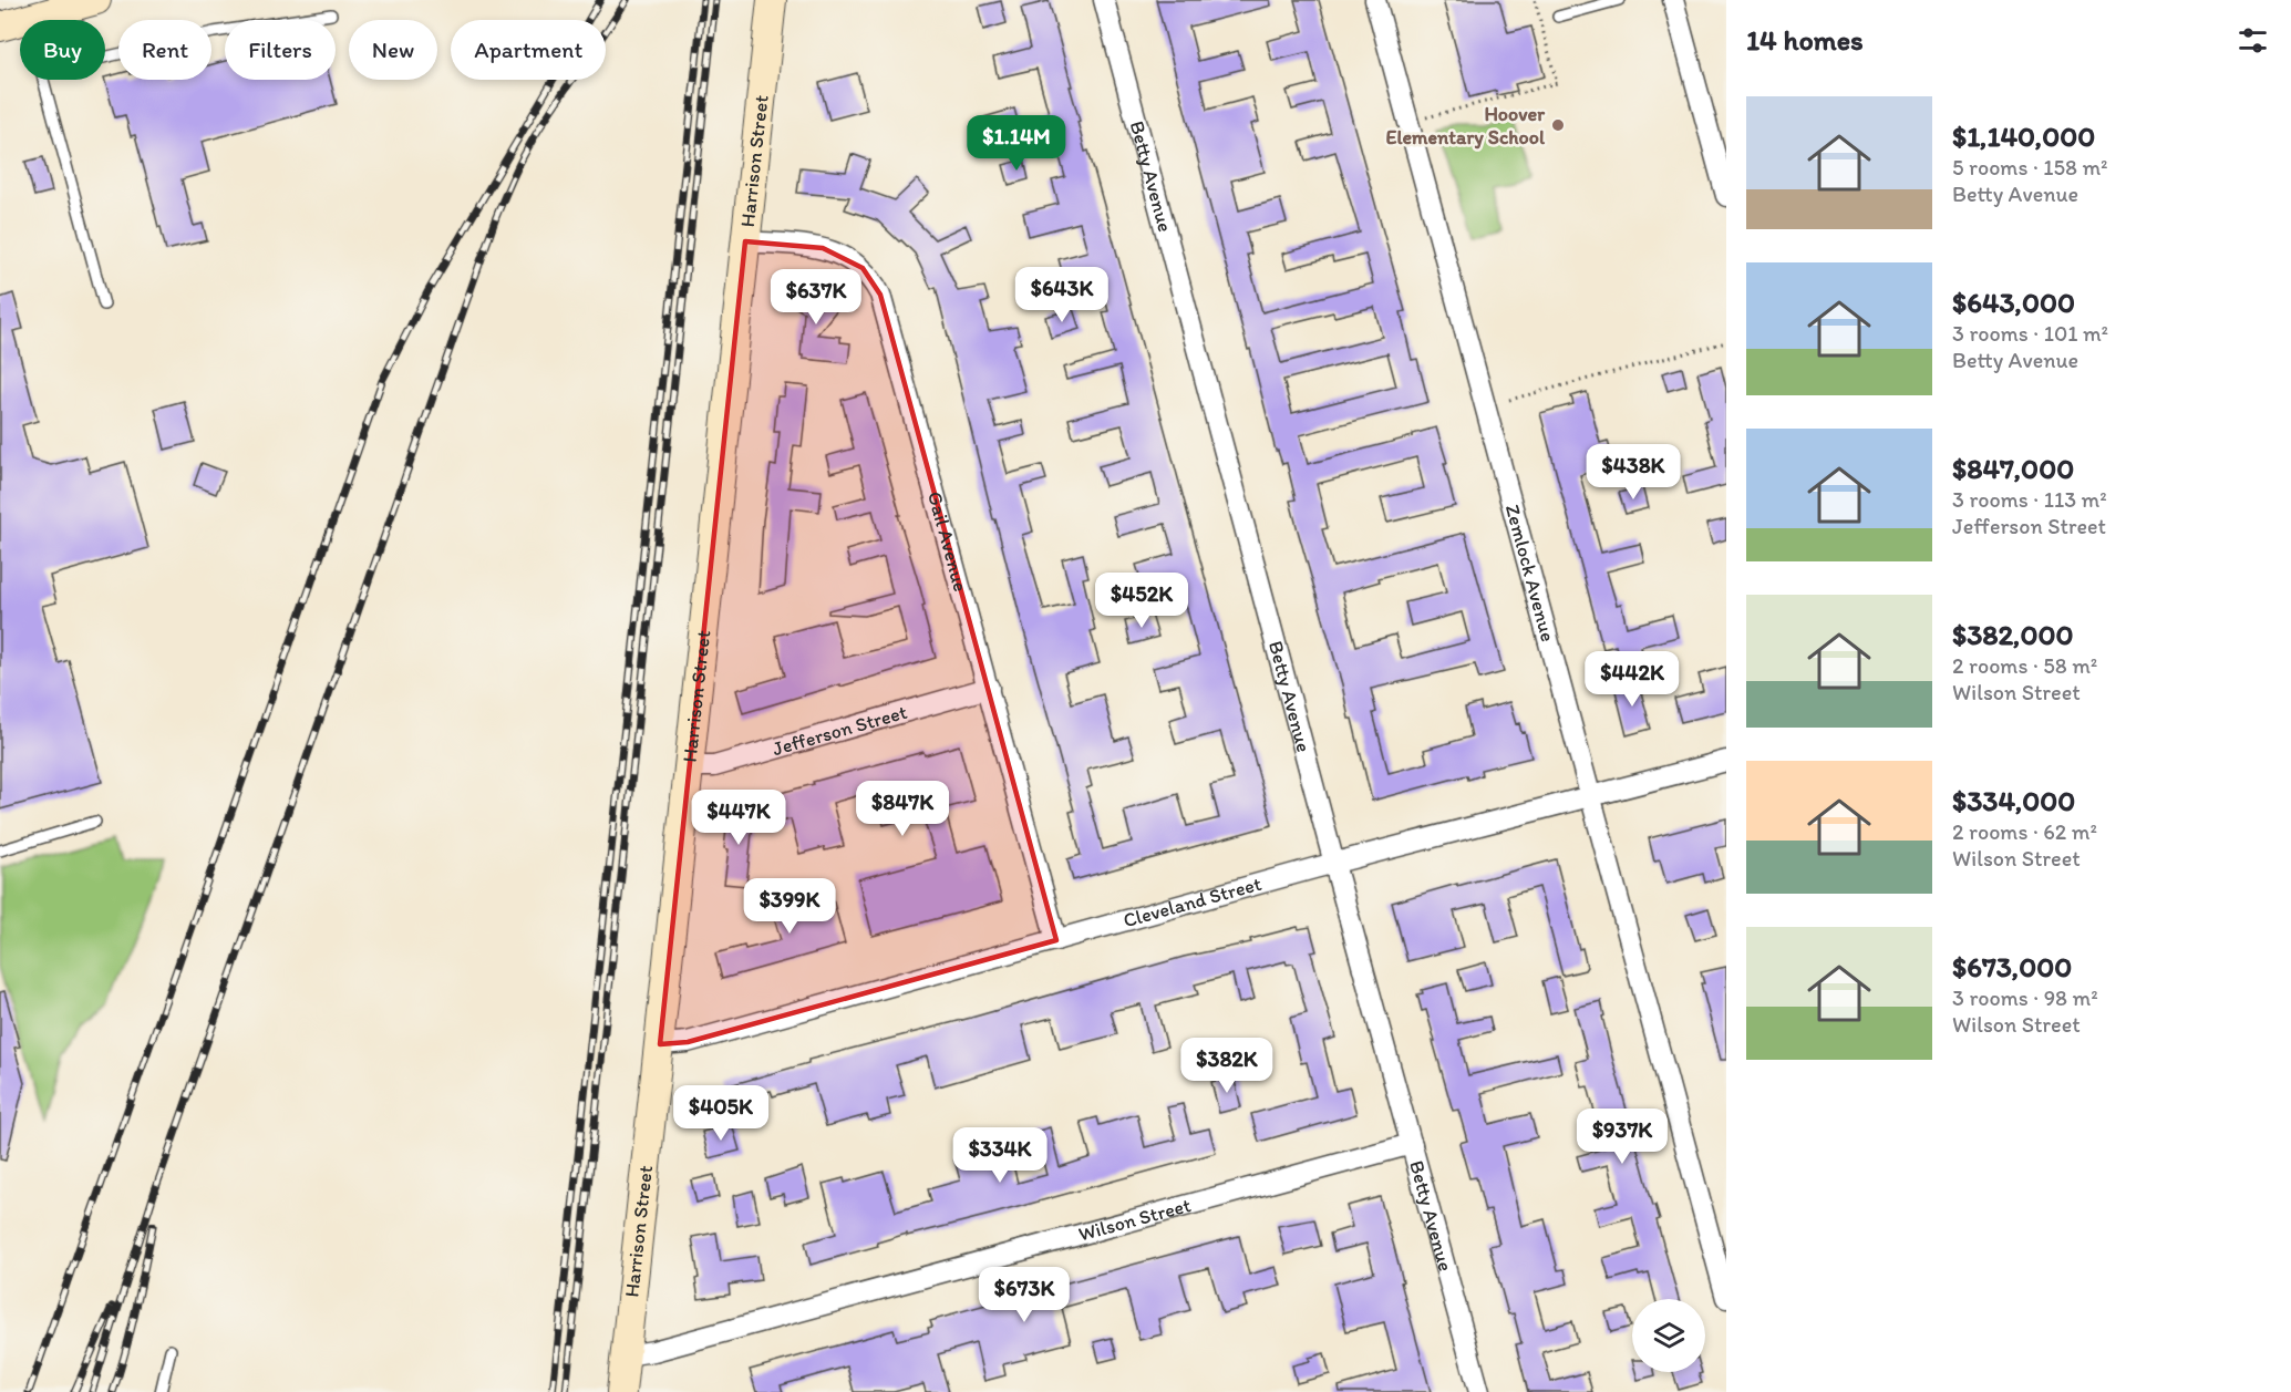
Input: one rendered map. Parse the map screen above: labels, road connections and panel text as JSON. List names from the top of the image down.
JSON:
{
  "streets": {
    "main road": ["Harrison Street"],
    "street": [
      "Betty Avenue",
      "Gail Avenue",
      "Zemlock Avenue",
      "Jefferson Street",
      "Cleveland Street",
      "Wilson Street"
    ]
  },
  "crossings": [
    ["Harrison Street", "Gail Avenue"],
    ["Harrison Street", "Jefferson Street"],
    ["Harrison Street", "Cleveland Street"],
    ["Harrison Street", "Wilson Street"],
    ["Betty Avenue", "Cleveland Street"],
    ["Betty Avenue", "Wilson Street"],
    ["Gail Avenue", "Jefferson Street"],
    ["Gail Avenue", "Cleveland Street"],
    ["Zemlock Avenue", "Cleveland Street"]
  ],
  "places": ["Hoover Elementary School"],
  "page": {
    "heading": "14 homes",
    "chip": [
      "Buy",
      "Rent",
      "Filters",
      "New",
      "Apartment"
    ],
    "list": [
      {
        "name": "$1,140,000",
        "note": "5 rooms · 158 m² · Betty Avenue"
      },
      {
        "name": "$643,000",
        "note": "3 rooms · 101 m² · Betty Avenue"
      },
      {
        "name": "$847,000",
        "note": "3 rooms · 113 m² · Jefferson Street"
      },
      {
        "name": "$382,000",
        "note": "2 rooms · 58 m² · Wilson Street"
      },
      {
        "name": "$334,000",
        "note": "2 rooms · 62 m² · Wilson Street"
      },
      {
        "name": "$673,000",
        "note": "3 rooms · 98 m² · Wilson Street"
      }
    ],
    "price": [
      "$1.14M",
      "$643K",
      "$637K",
      "$438K",
      "$452K",
      "$442K",
      "$847K",
      "$447K",
      "$399K",
      "$382K",
      "$405K",
      "$937K",
      "$334K",
      "$673K"
    ]
  }
}
